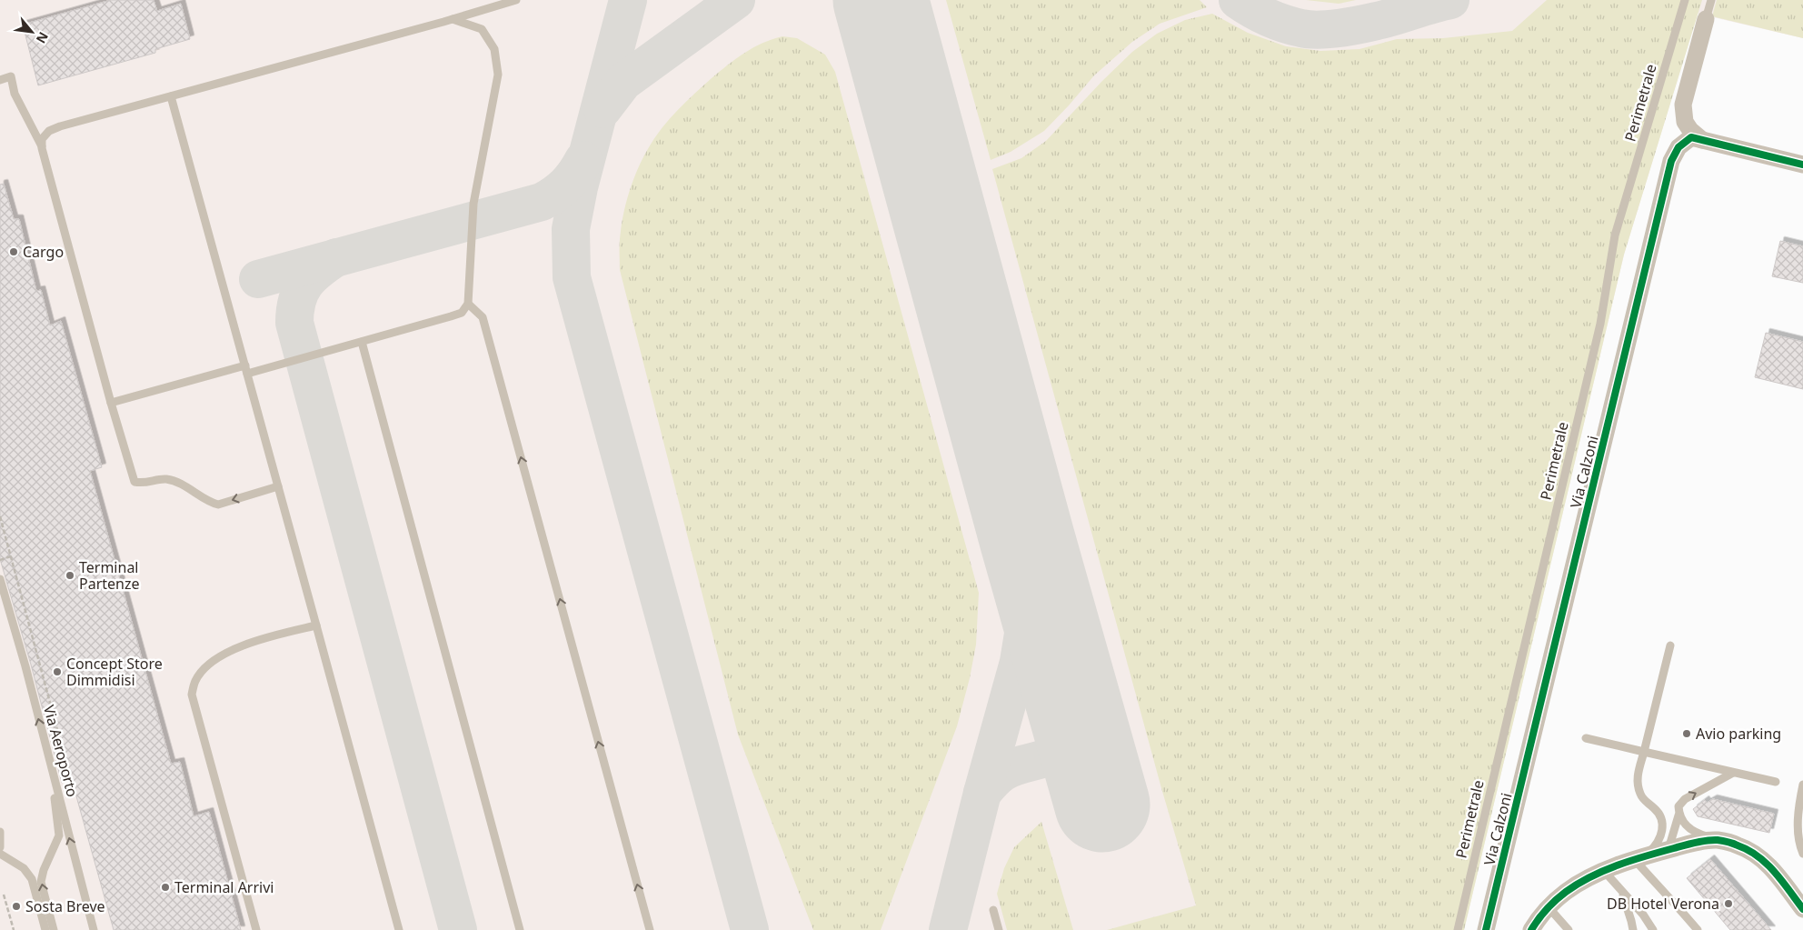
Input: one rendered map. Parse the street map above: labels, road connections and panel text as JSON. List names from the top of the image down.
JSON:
{
  "streets": {
    "street": ["Via Calzoni"],
    "lane": ["Perimetrale", "Via Aeroporto"]
  },
  "places": [
    "Cargo",
    "Terminal Partenze",
    "Concept Store Dimmidisi",
    "Avio parking",
    "Terminal Arrivi",
    "DB Hotel Verona",
    "Sosta Breve"
  ],
  "north": "bottom right"
}
